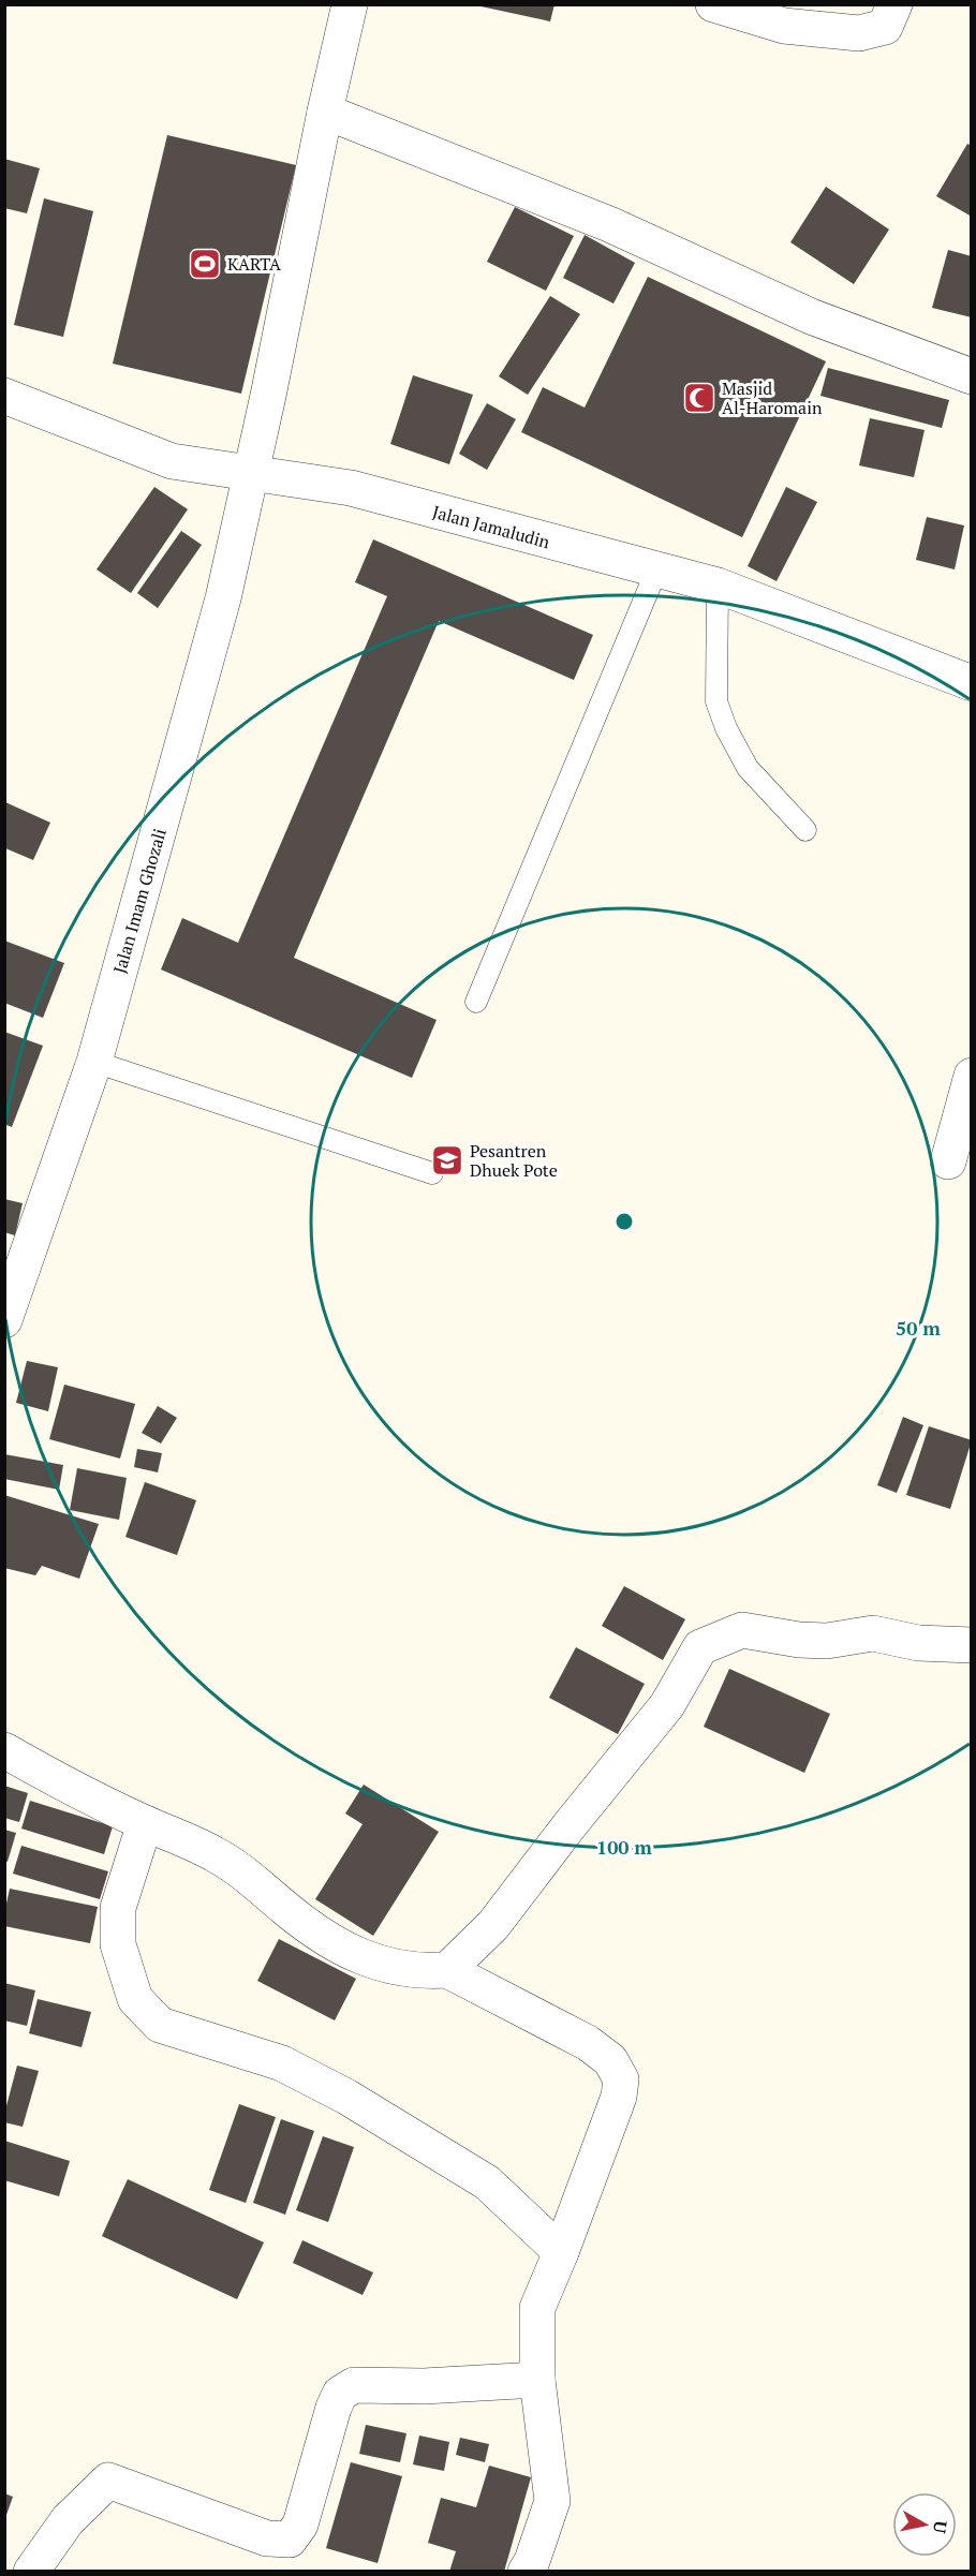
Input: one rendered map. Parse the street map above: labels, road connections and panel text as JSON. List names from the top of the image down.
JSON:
{
  "streets": {
    "street": ["Jalan Jamaludin", "Jalan Imam Ghozali"]
  },
  "crossings": [
    ["Jalan Jamaludin", "Jalan Imam Ghozali"]
  ],
  "places": {
    "sports": ["KARTA"],
    "mosque": ["Masjid Al-Haromain"],
    "school or university": ["Pesantren Dhuek Pote"]
  },
  "north": "right",
  "rings": ["50 m", "100 m"]
}
